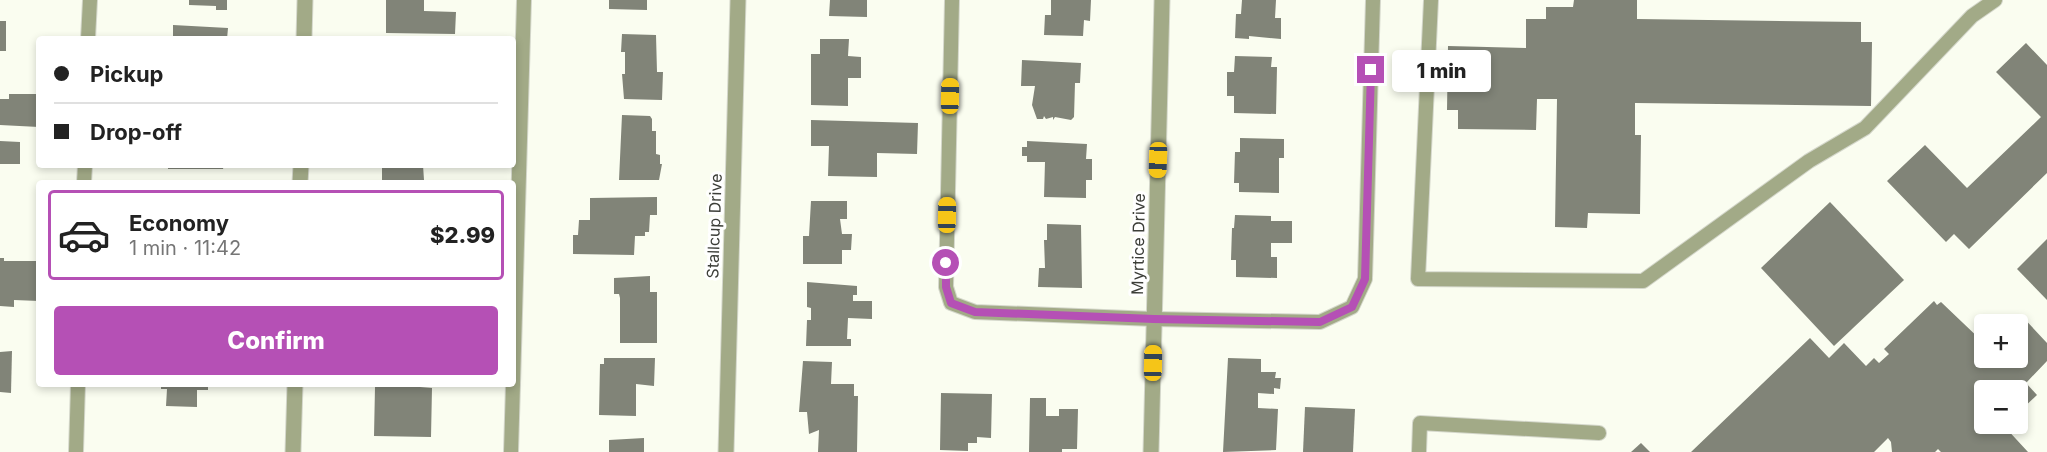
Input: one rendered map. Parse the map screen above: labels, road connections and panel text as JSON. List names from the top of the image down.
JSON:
{
  "streets": {
    "street": ["Stallcup Drive", "Myrtice Drive"]
  },
  "page": {
    "banner": ["Pickup", "Drop-off"],
    "bubble": "1 min",
    "list": [
      {
        "name": "Economy",
        "note": "1 min · 11:42",
        "value": "$2.99"
      }
    ],
    "buttons": "Confirm",
    "map_buttons": ["+", "−"]
  }
}
